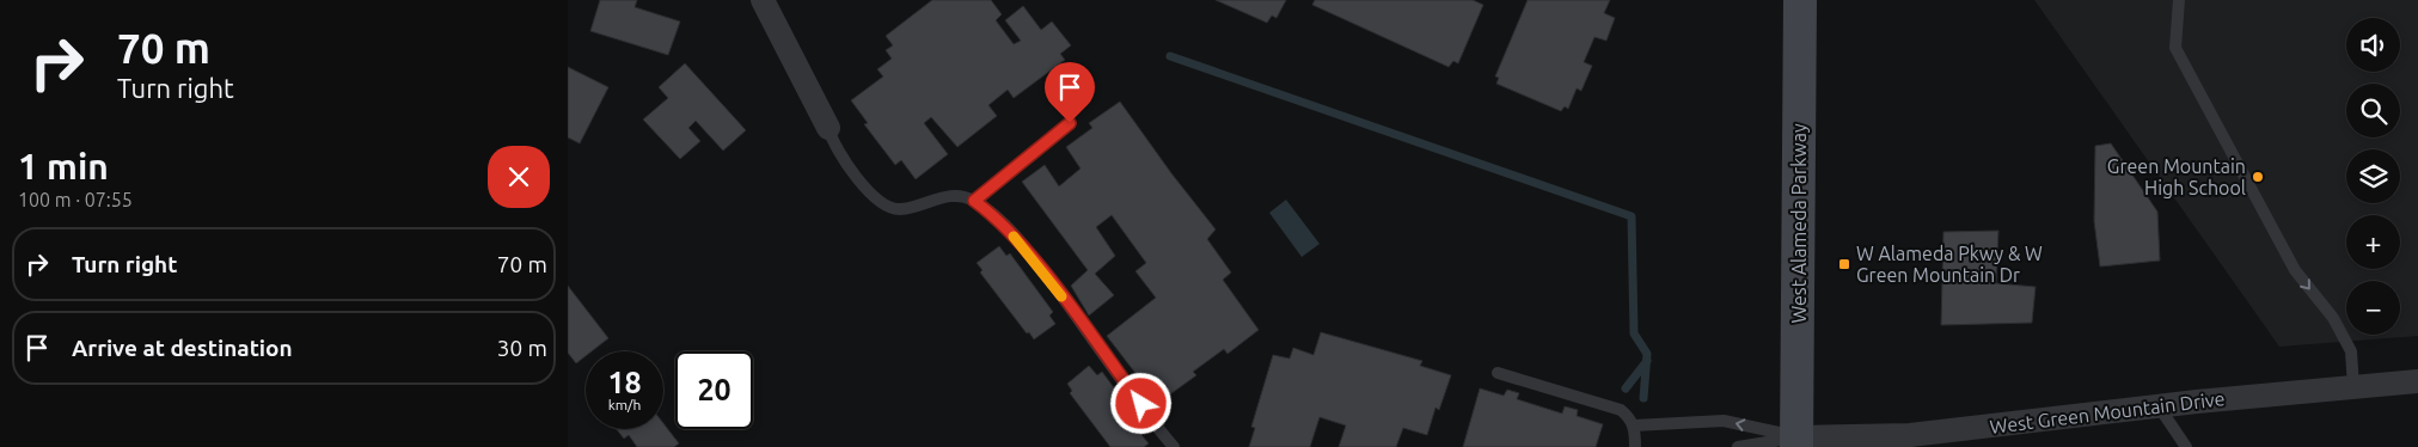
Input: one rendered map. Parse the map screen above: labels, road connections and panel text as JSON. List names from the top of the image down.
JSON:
{
  "streets": {
    "main road": ["West Alameda Parkway"],
    "street": ["West Green Mountain Drive"]
  },
  "crossings": [
    ["West Alameda Parkway", "West Green Mountain Drive"]
  ],
  "places": {
    "other": ["Green Mountain High School"],
    "transit": ["W Alameda Pkwy & W Green Mountain Dr"]
  },
  "page": {
    "turn": ["70 m", "Turn right"],
    "map_buttons": ["+", "−"],
    "heading": ["1 min", "100 m · 07:55"],
    "list": [
      {
        "name": "Turn right",
        "value": "70 m"
      },
      {
        "name": "Arrive at destination",
        "value": "30 m"
      }
    ],
    "speed": "18 km/h",
    "limit": "20"
  }
}
